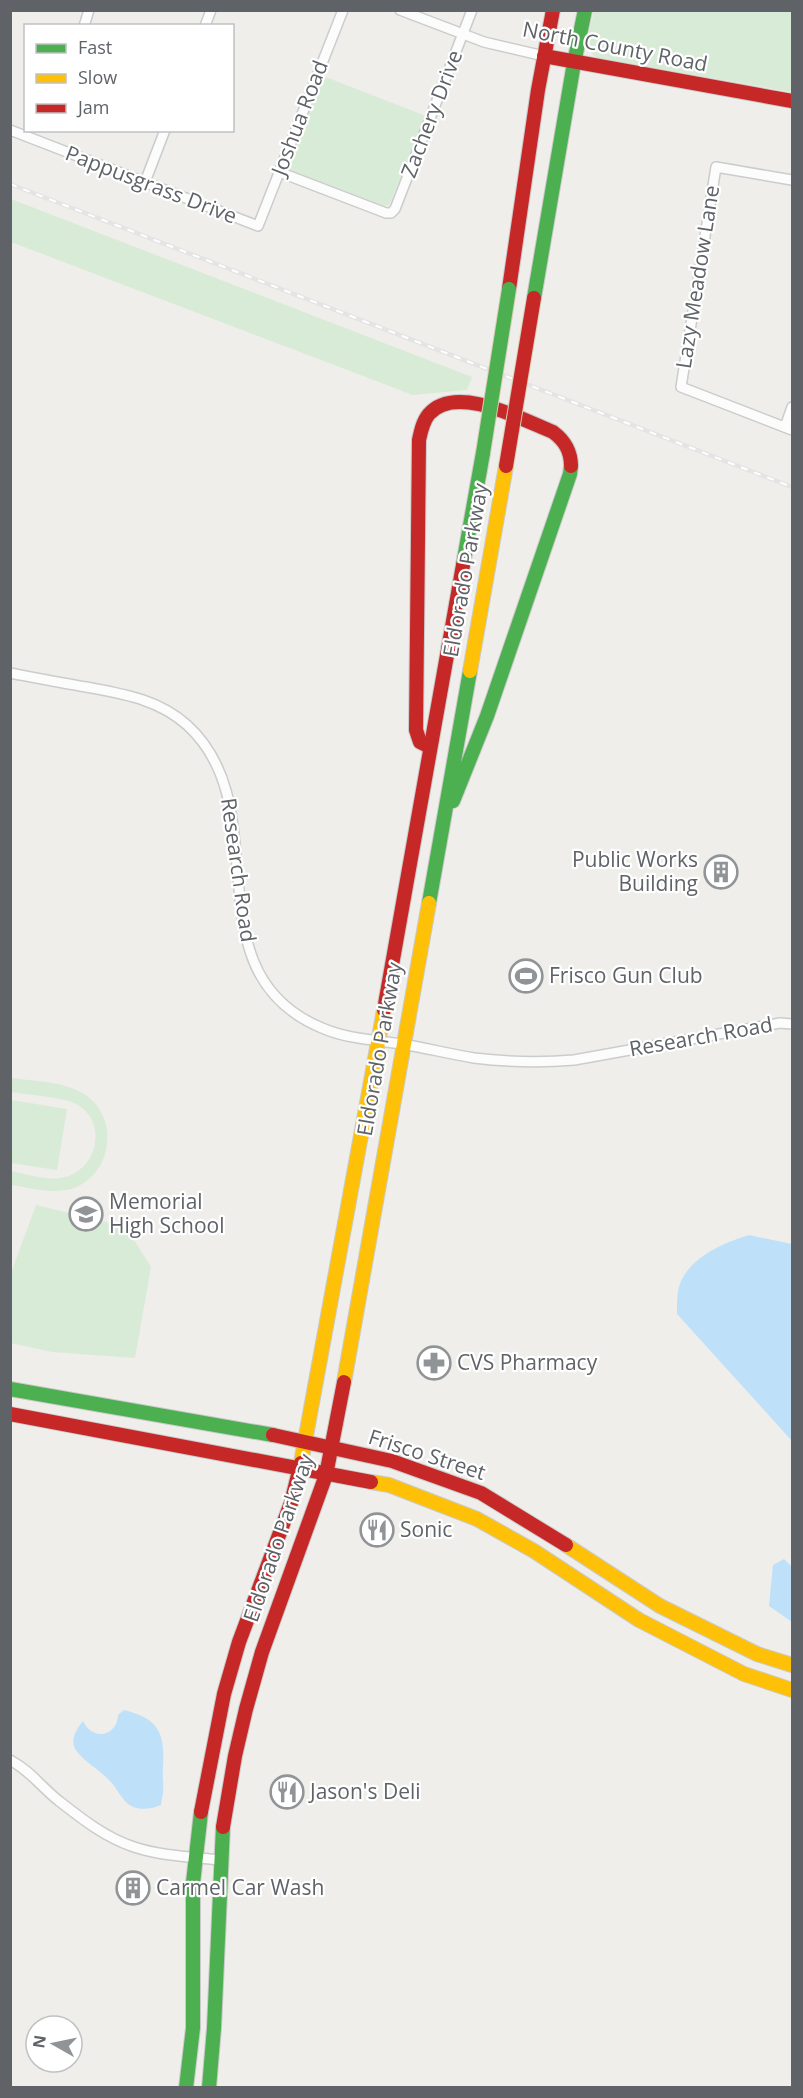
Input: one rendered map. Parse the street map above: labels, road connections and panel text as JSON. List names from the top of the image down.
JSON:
{
  "streets": {
    "main road": ["North County Road", "Eldorado Parkway", "Frisco Street"],
    "street": [
      "Zachery Drive",
      "Joshua Road",
      "Pappusgrass Drive",
      "Lazy Meadow Lane",
      "Research Road"
    ]
  },
  "crossings": [
    ["North County Road", "Zachery Drive"],
    ["North County Road", "Eldorado Parkway"],
    ["Zachery Drive", "Joshua Road"],
    ["Joshua Road", "Pappusgrass Drive"],
    ["Eldorado Parkway", "Research Road"],
    ["Eldorado Parkway", "Frisco Street"]
  ],
  "places": {
    "building": ["Public Works Building", "Carmel Car Wash"],
    "sports": ["Frisco Gun Club"],
    "school or university": ["Memorial High School"],
    "pharmacy": ["CVS Pharmacy"],
    "restaurant": ["Sonic", "Jason's Deli"]
  },
  "legend": ["Fast", "Slow", "Jam"],
  "north": "left"
}
